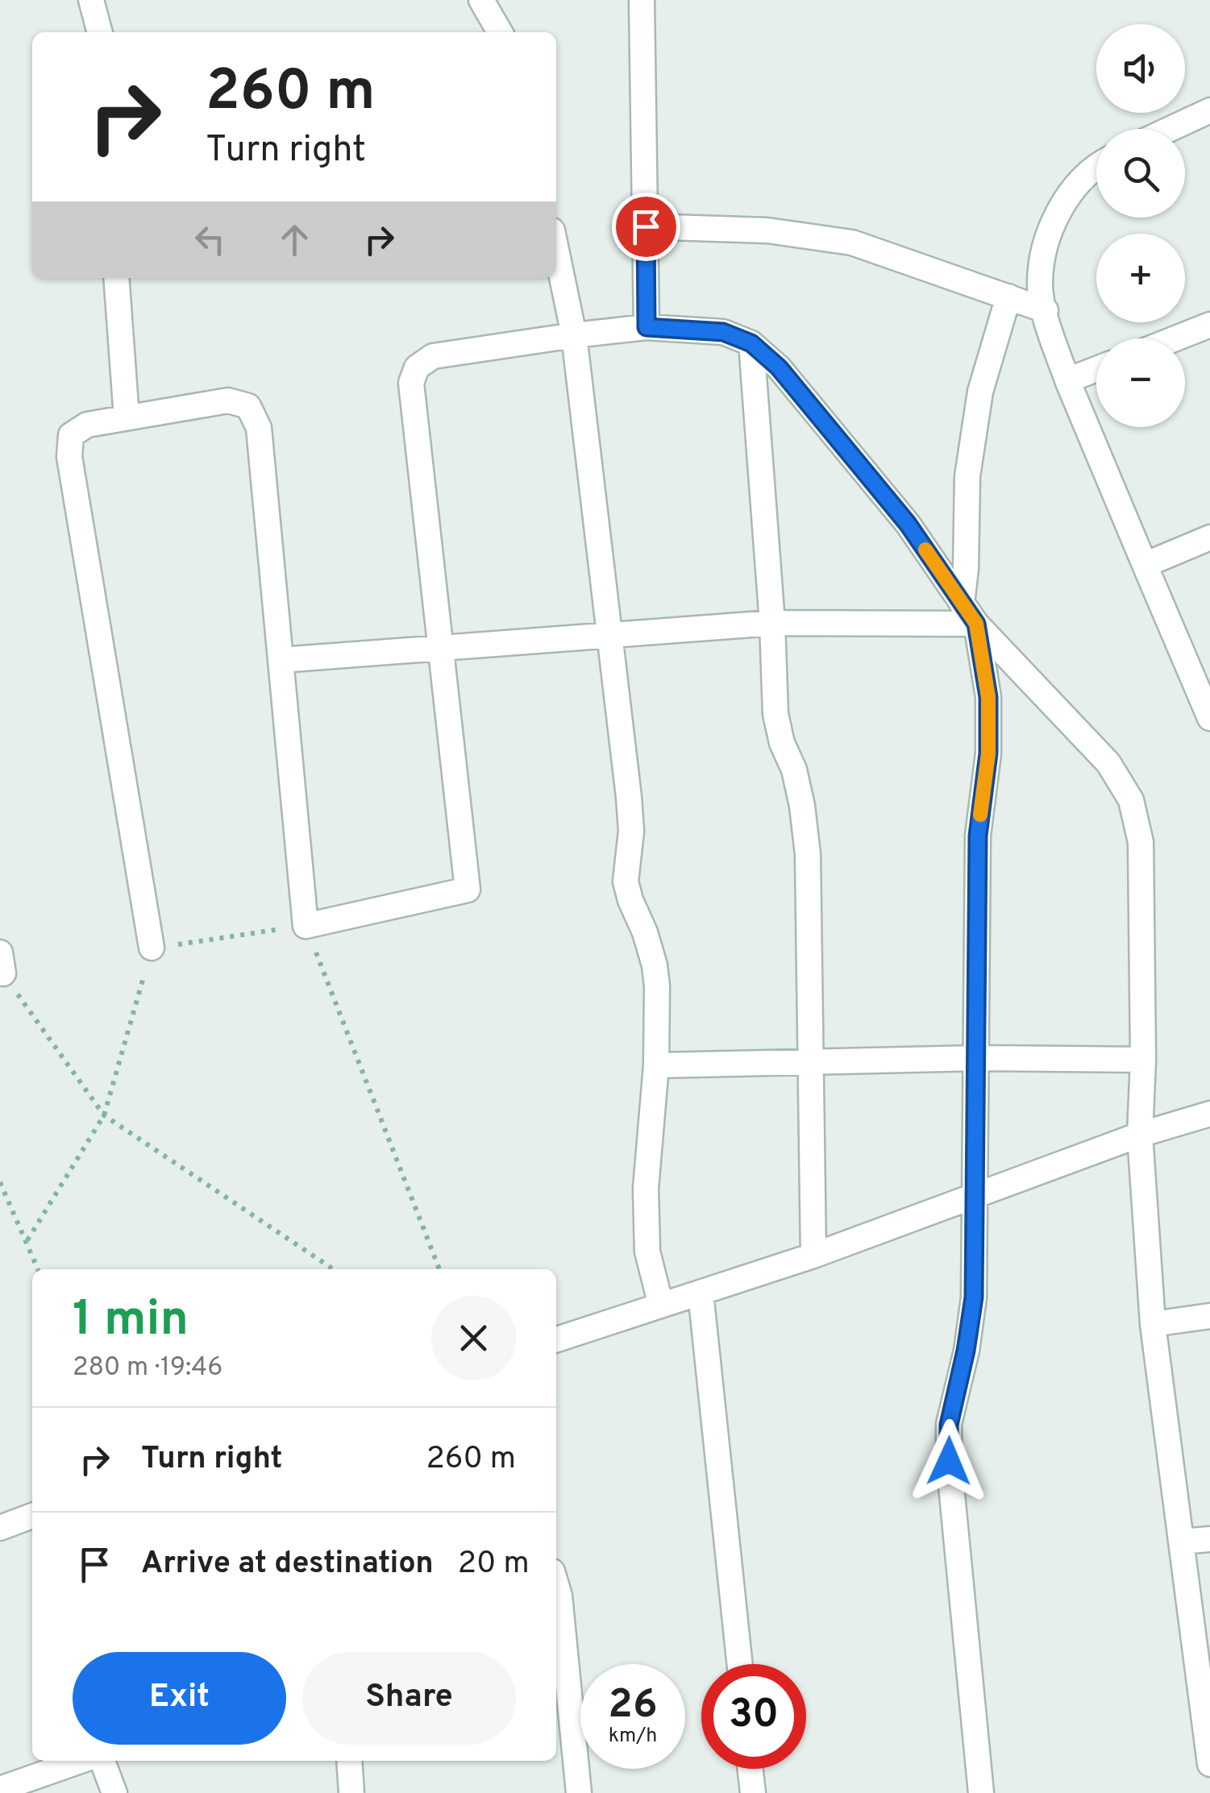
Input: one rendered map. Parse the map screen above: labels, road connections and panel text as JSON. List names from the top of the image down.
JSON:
{
  "page": {
    "map_buttons": ["+", "−"],
    "turn": ["260 m", "Turn right"],
    "heading": ["1 min", "280 m · 19:46"],
    "list": [
      {
        "name": "Turn right",
        "value": "260 m"
      },
      {
        "name": "Arrive at destination",
        "value": "20 m"
      }
    ],
    "buttons": ["Exit", "Share"],
    "speed": "26 km/h",
    "limit": "30"
  }
}
